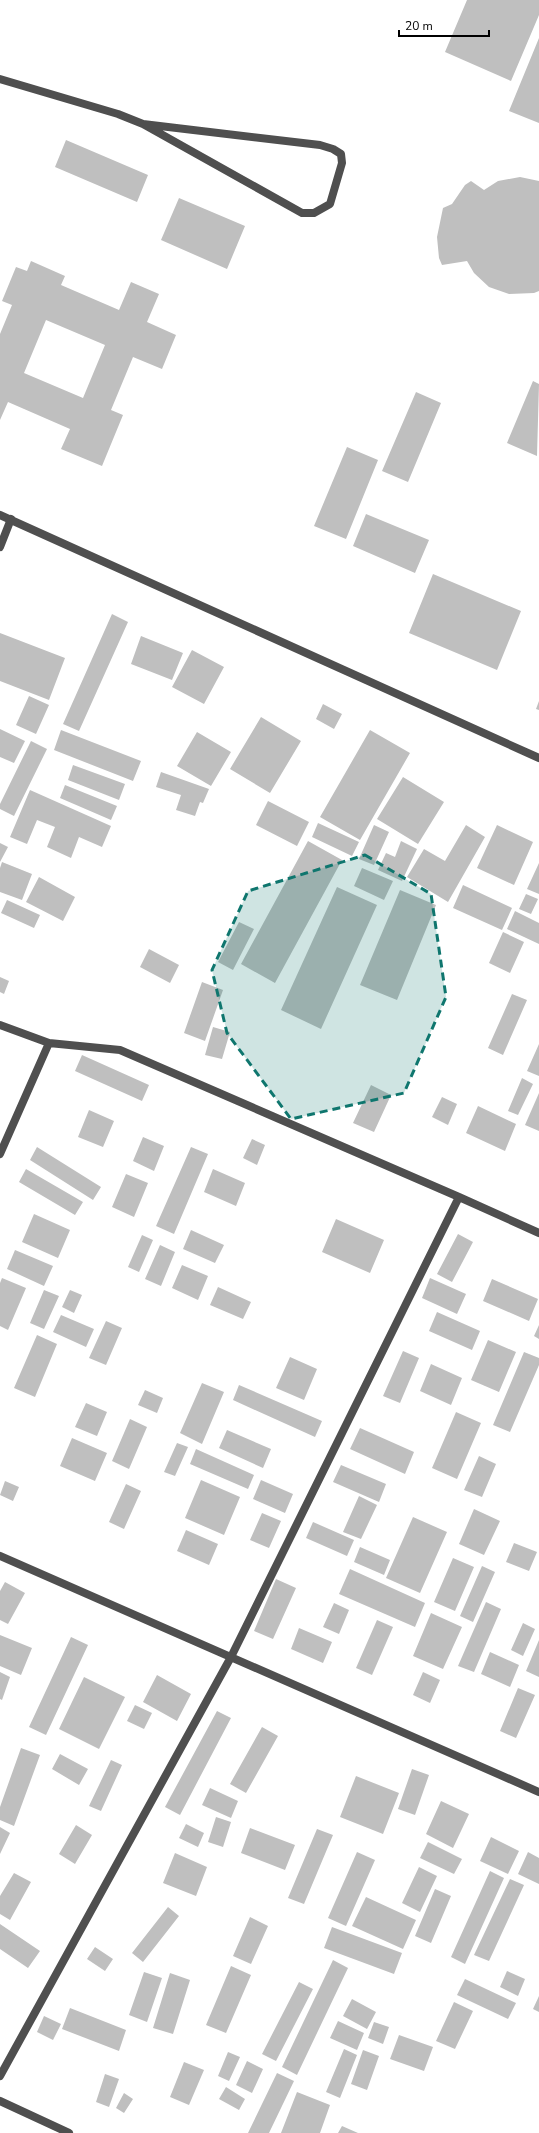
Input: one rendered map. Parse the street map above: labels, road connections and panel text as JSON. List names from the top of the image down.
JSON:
{
  "scale_bar": "20 m"
}
